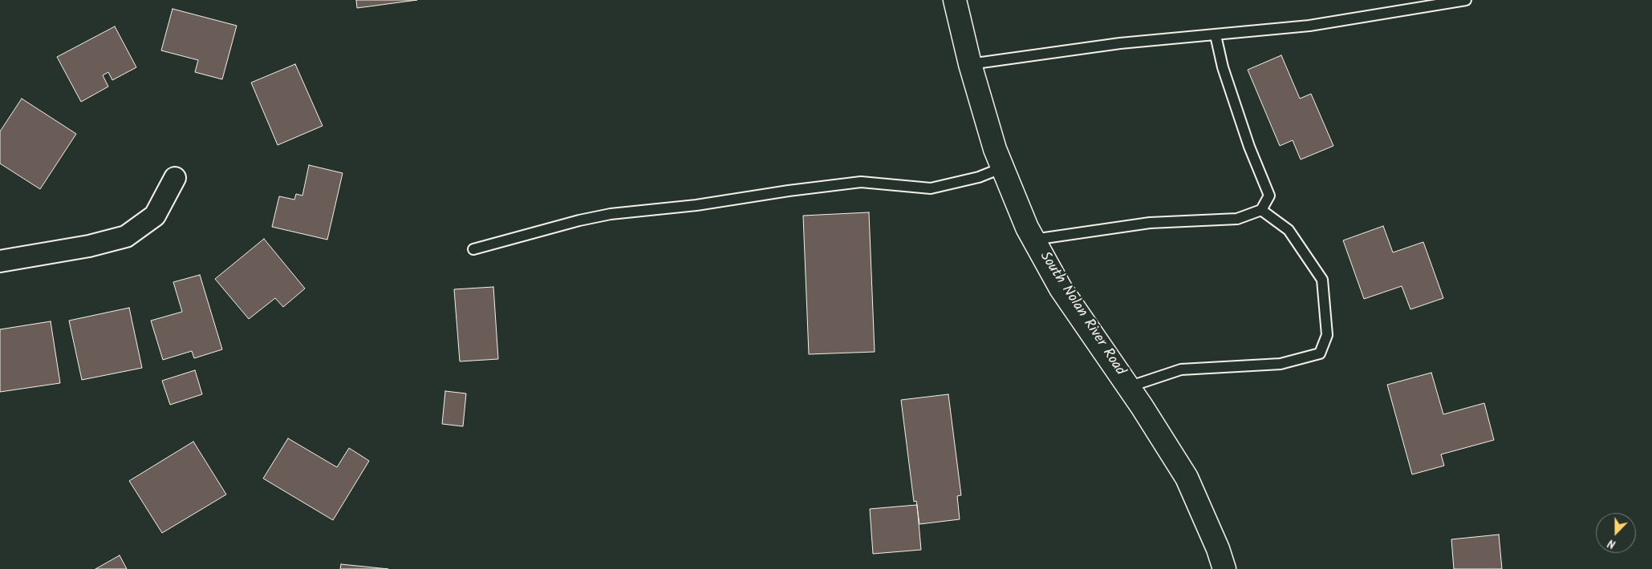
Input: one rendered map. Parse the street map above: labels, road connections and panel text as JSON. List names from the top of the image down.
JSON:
{
  "streets": {
    "main road": ["South Nolan River Road"]
  },
  "north": "bottom"
}
